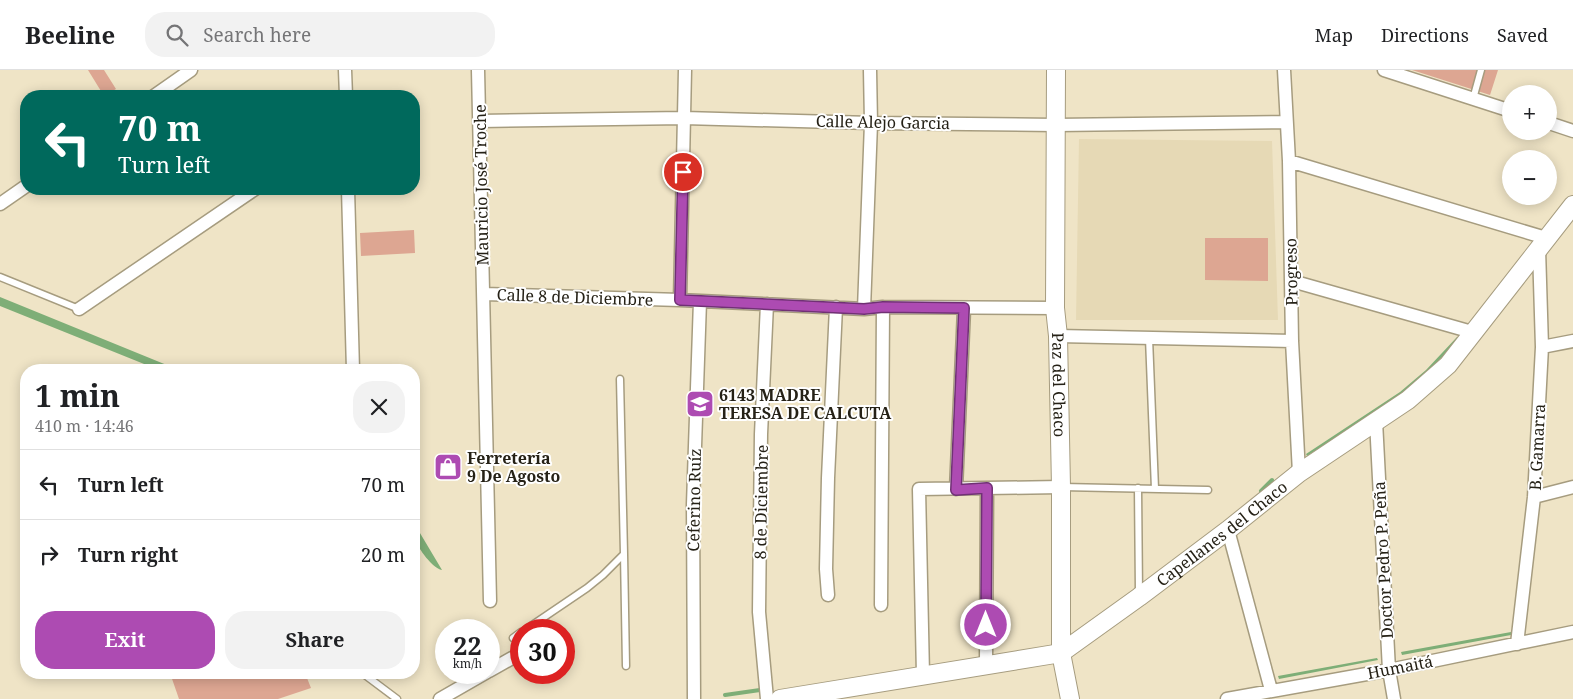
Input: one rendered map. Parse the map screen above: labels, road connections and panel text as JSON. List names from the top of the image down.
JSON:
{
  "streets": {
    "street": [
      "Calle Alejo Garcia",
      "Mauricio José Troche",
      "Progreso",
      "Calle 8 de Diciembre",
      "Paz del Chaco",
      "B. Gamarra",
      "Ceferino Ruíz",
      "8 de Diciembre",
      "Capellanes del Chaco",
      "Doctor Pedro P. Peña",
      "Humaitá"
    ]
  },
  "crossings": [
    ["Calle Alejo Garcia", "Mauricio José Troche"],
    ["Calle Alejo Garcia", "Progreso"],
    ["Calle Alejo Garcia", "Paz del Chaco"],
    ["Mauricio José Troche", "Calle 8 de Diciembre"],
    ["Progreso", "Capellanes del Chaco"],
    ["Calle 8 de Diciembre", "Paz del Chaco"],
    ["Calle 8 de Diciembre", "Ceferino Ruíz"],
    ["Calle 8 de Diciembre", "8 de Diciembre"],
    ["Paz del Chaco", "Capellanes del Chaco"],
    ["B. Gamarra", "Capellanes del Chaco"],
    ["B. Gamarra", "Humaitá"],
    ["Capellanes del Chaco", "Doctor Pedro P. Peña"],
    ["Doctor Pedro P. Peña", "Humaitá"]
  ],
  "places": {
    "school or university": ["6143 MADRE TERESA DE CALCUTA"],
    "shop": ["Ferretería 9 De Agosto"]
  },
  "page": {
    "header": "Beeline",
    "search": "Search here",
    "nav": ["Map", "Directions", "Saved"],
    "map_buttons": ["+", "−"],
    "turn": ["70 m", "Turn left"],
    "heading": ["1 min", "410 m · 14:46"],
    "list": [
      {
        "name": "Turn left",
        "value": "70 m"
      },
      {
        "name": "Turn right",
        "value": "20 m"
      }
    ],
    "buttons": ["Exit", "Share"],
    "speed": "22 km/h",
    "limit": "30"
  }
}
